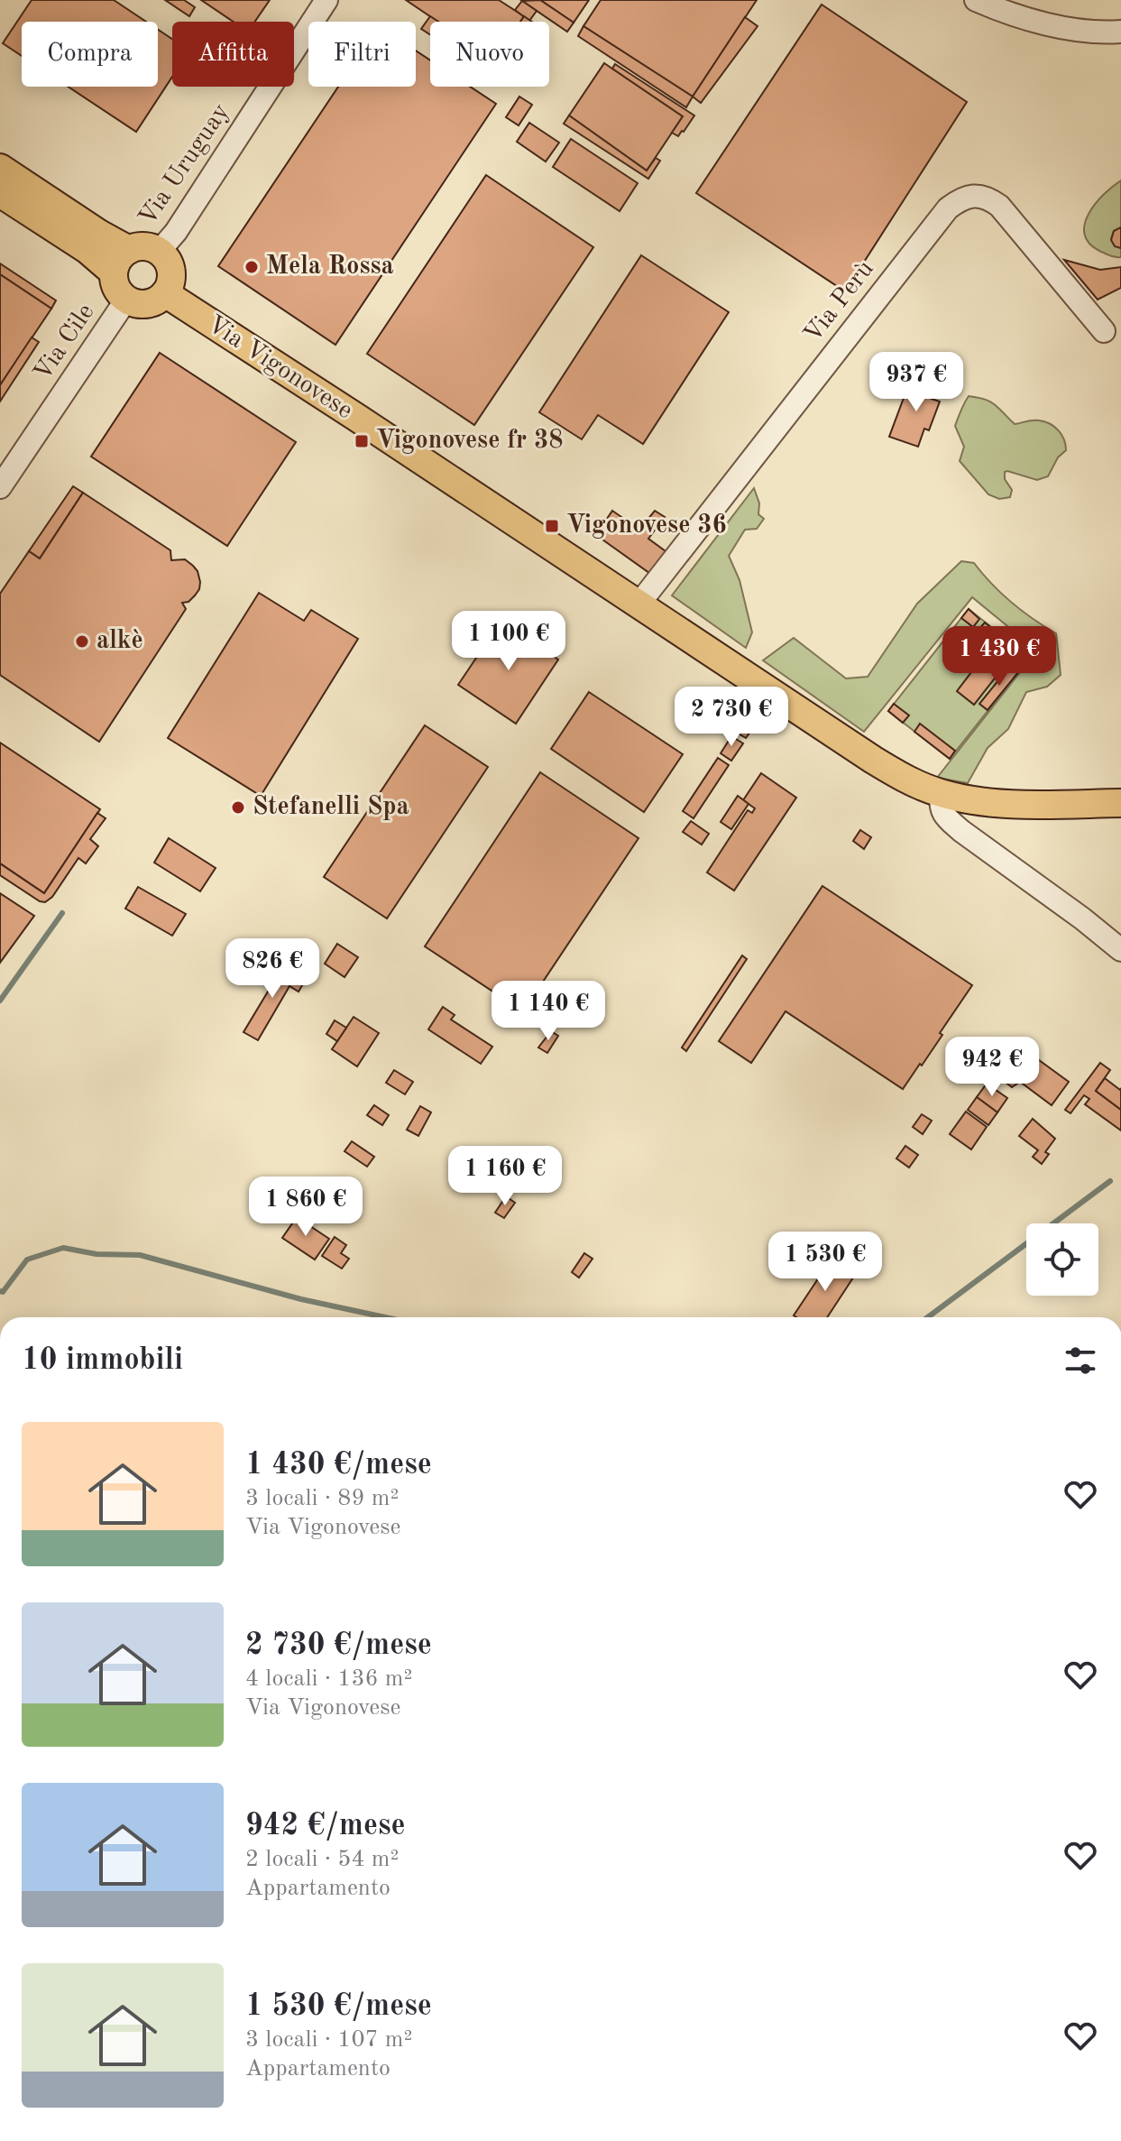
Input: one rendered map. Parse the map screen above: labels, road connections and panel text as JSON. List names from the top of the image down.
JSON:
{
  "streets": {
    "main road": ["Via Vigonovese"],
    "street": ["Via Uruguay", "Via Perù", "Via Cile"]
  },
  "crossings": [
    ["Via Uruguay", "Via Cile"],
    ["Via Uruguay", "Via Vigonovese"],
    ["Via Perù", "Via Vigonovese"],
    ["Via Cile", "Via Vigonovese"]
  ],
  "places": {
    "other": ["Mela Rossa", "alkè", "Stefanelli Spa"],
    "transit": ["Vigonovese fr 38", "Vigonovese 36"]
  },
  "page": {
    "chip": [
      "Compra",
      "Affitta",
      "Filtri",
      "Nuovo"
    ],
    "price": [
      "937 €",
      "1 100 €",
      "1 430 €",
      "2 730 €",
      "826 €",
      "1 140 €",
      "942 €",
      "1 160 €",
      "1 860 €",
      "1 530 €"
    ],
    "heading": "10 immobili",
    "list": [
      {
        "name": "1 430 €/mese",
        "note": "3 locali · 89 m² · Via Vigonovese"
      },
      {
        "name": "2 730 €/mese",
        "note": "4 locali · 136 m² · Via Vigonovese"
      },
      {
        "name": "942 €/mese",
        "note": "2 locali · 54 m² · Appartamento"
      },
      {
        "name": "1 530 €/mese",
        "note": "3 locali · 107 m² · Appartamento"
      }
    ]
  }
}
